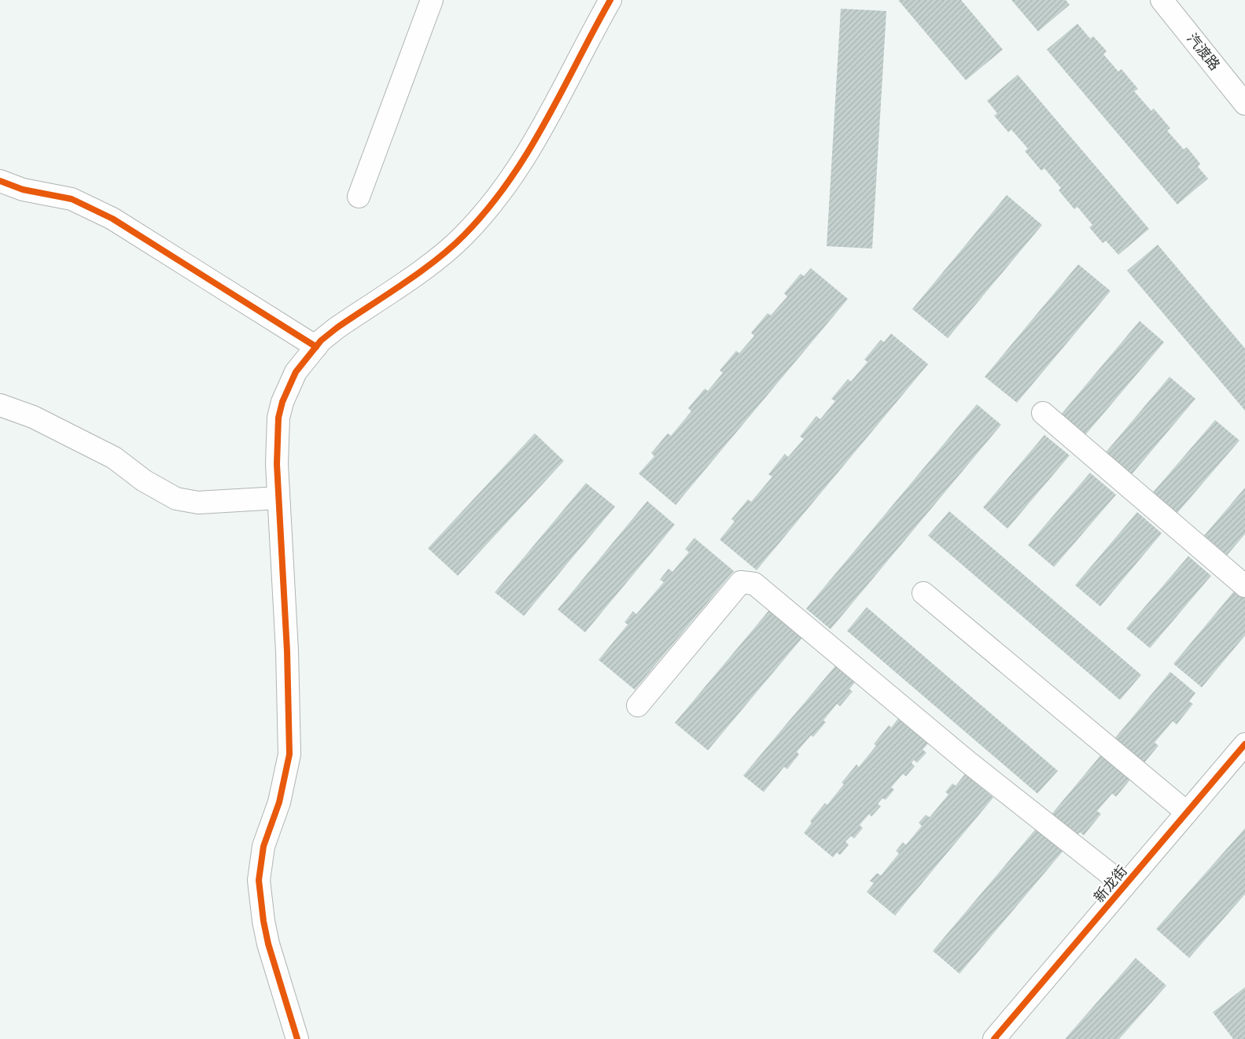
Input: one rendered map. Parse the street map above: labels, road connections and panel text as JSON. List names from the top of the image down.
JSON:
{
  "streets": {
    "street": ["汽渡路", "新龙街"]
  }
}
